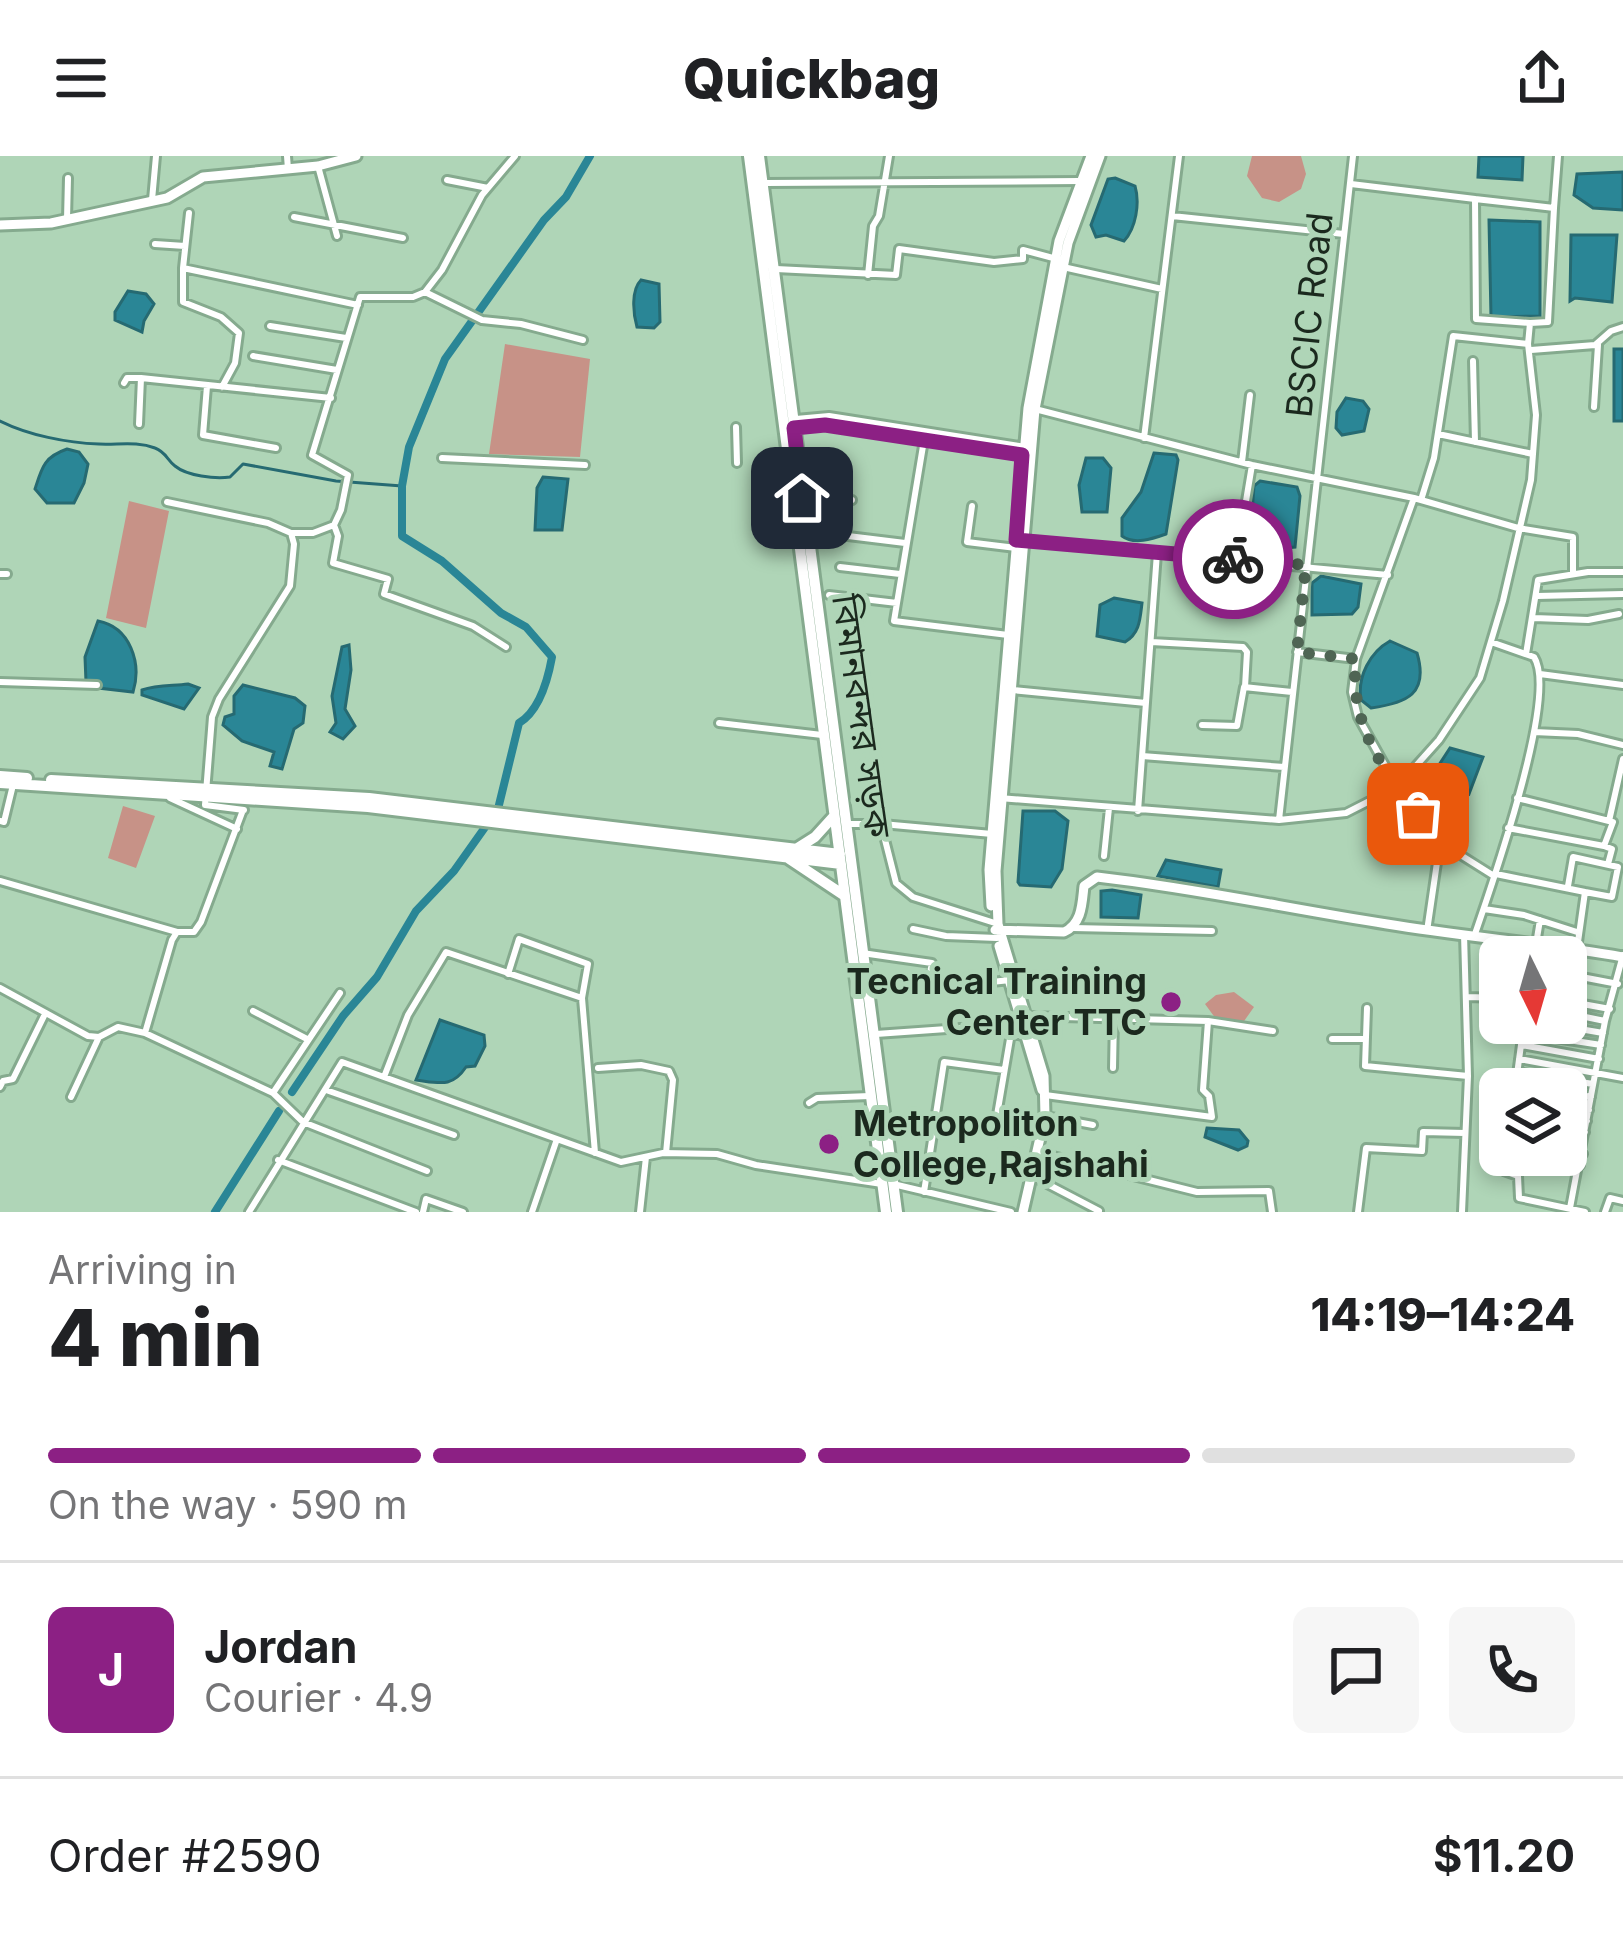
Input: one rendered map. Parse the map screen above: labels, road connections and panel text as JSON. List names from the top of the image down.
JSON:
{
  "streets": {
    "main road": ["বিমানবন্দর সড়ক"],
    "street": ["BSCIC Road"]
  },
  "places": ["Tecnical Training Center TTC", "Metropoliton College,Rajshahi"],
  "north": "bottom",
  "page": {
    "header": "Quickbag",
    "heading": ["4 min", "Arriving in", "14:19–14:24"],
    "panel": [
      "Jordan",
      "Courier · 4.9",
      "Order #2590",
      "$11.20"
    ],
    "bar": "On the way · 590 m",
    "round": "J"
  }
}
